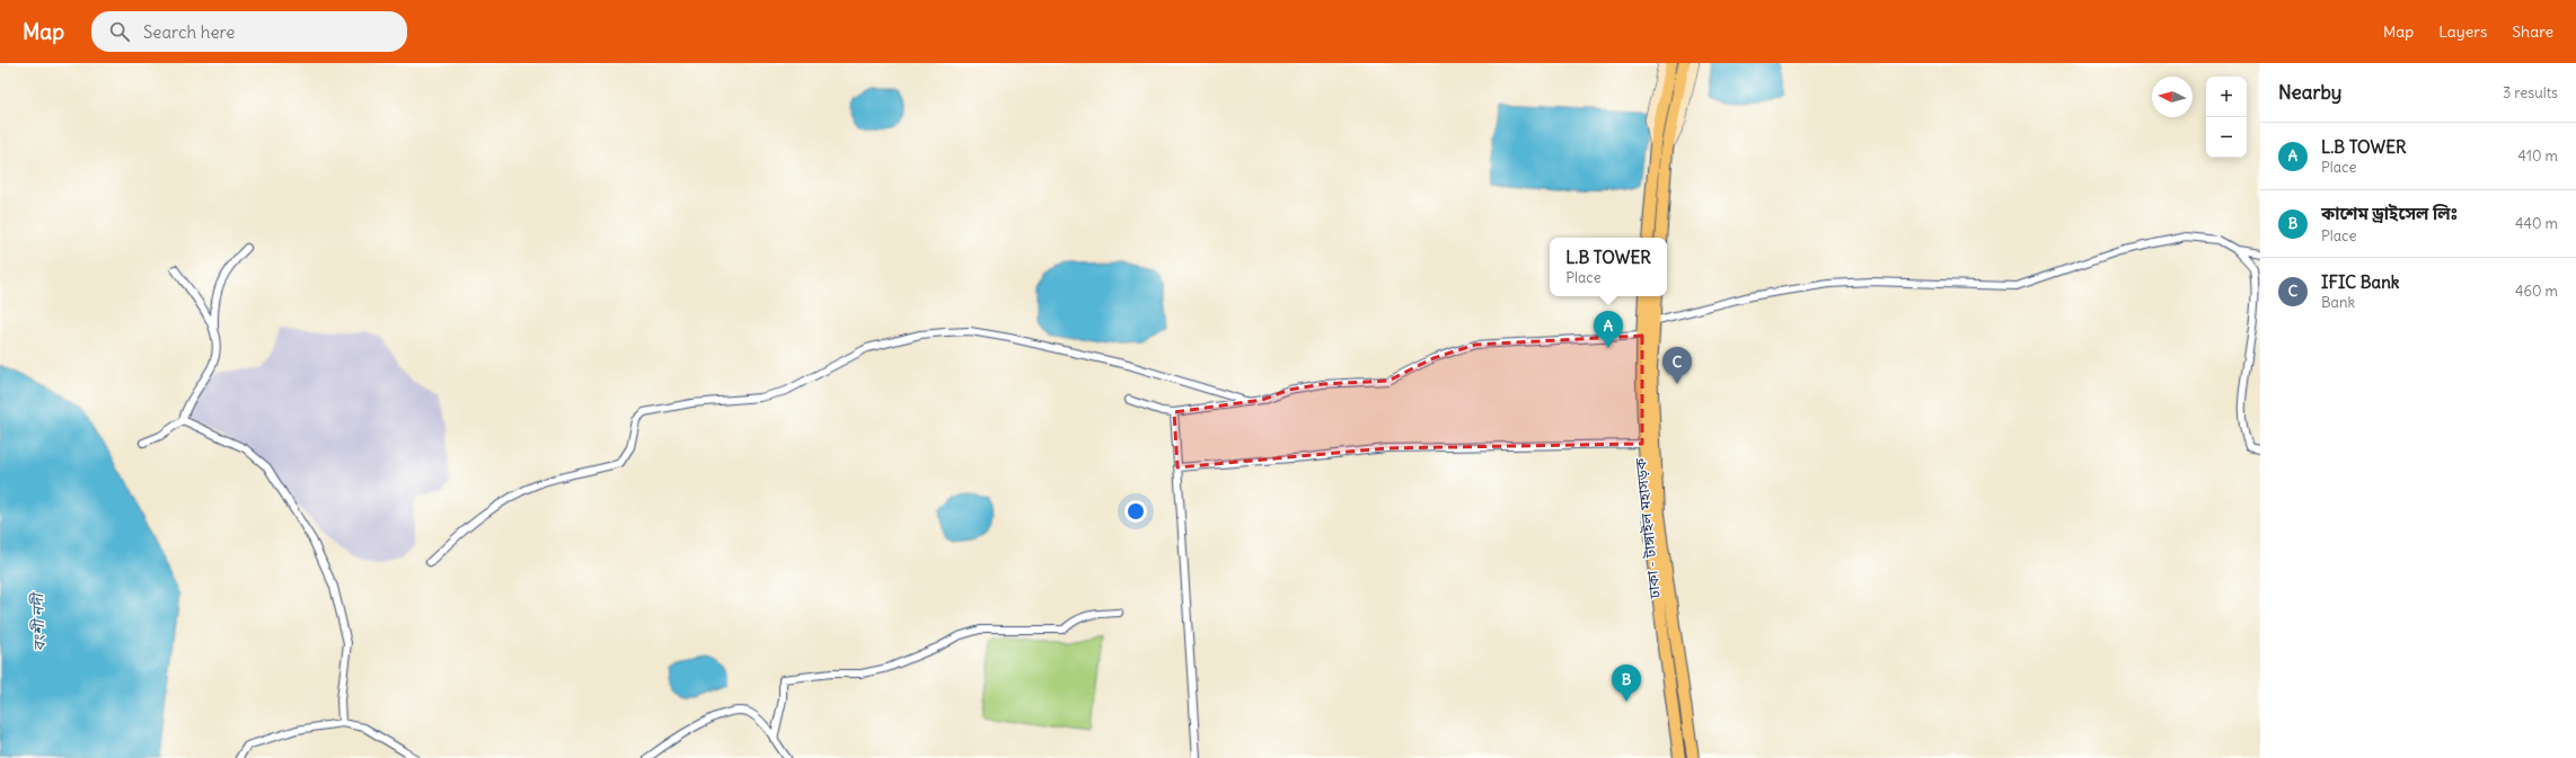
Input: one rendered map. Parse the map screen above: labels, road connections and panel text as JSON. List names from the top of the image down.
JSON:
{
  "streets": {
    "highway": ["ঢাকা - টাঙ্গাইল মহাসড়ক"]
  },
  "water": ["বংশী নদী"],
  "north": "left",
  "page": {
    "header": "Map",
    "search": "Search here",
    "nav": ["Map", "Layers", "Share"],
    "heading": ["Nearby", "3 results"],
    "map_buttons": ["+", "−"],
    "list": [
      {
        "mark": "A",
        "name": "L.B TOWER",
        "note": "Place",
        "value": "410 m"
      },
      {
        "mark": "B",
        "name": "কাশেম ড্রাইসেল লিঃ",
        "note": "Place",
        "value": "440 m"
      },
      {
        "mark": "C",
        "name": "IFIC Bank",
        "note": "Bank",
        "value": "460 m"
      }
    ],
    "popup": ["L.B TOWER", "Place"],
    "pins": ["A", "C", "B"]
  }
}
